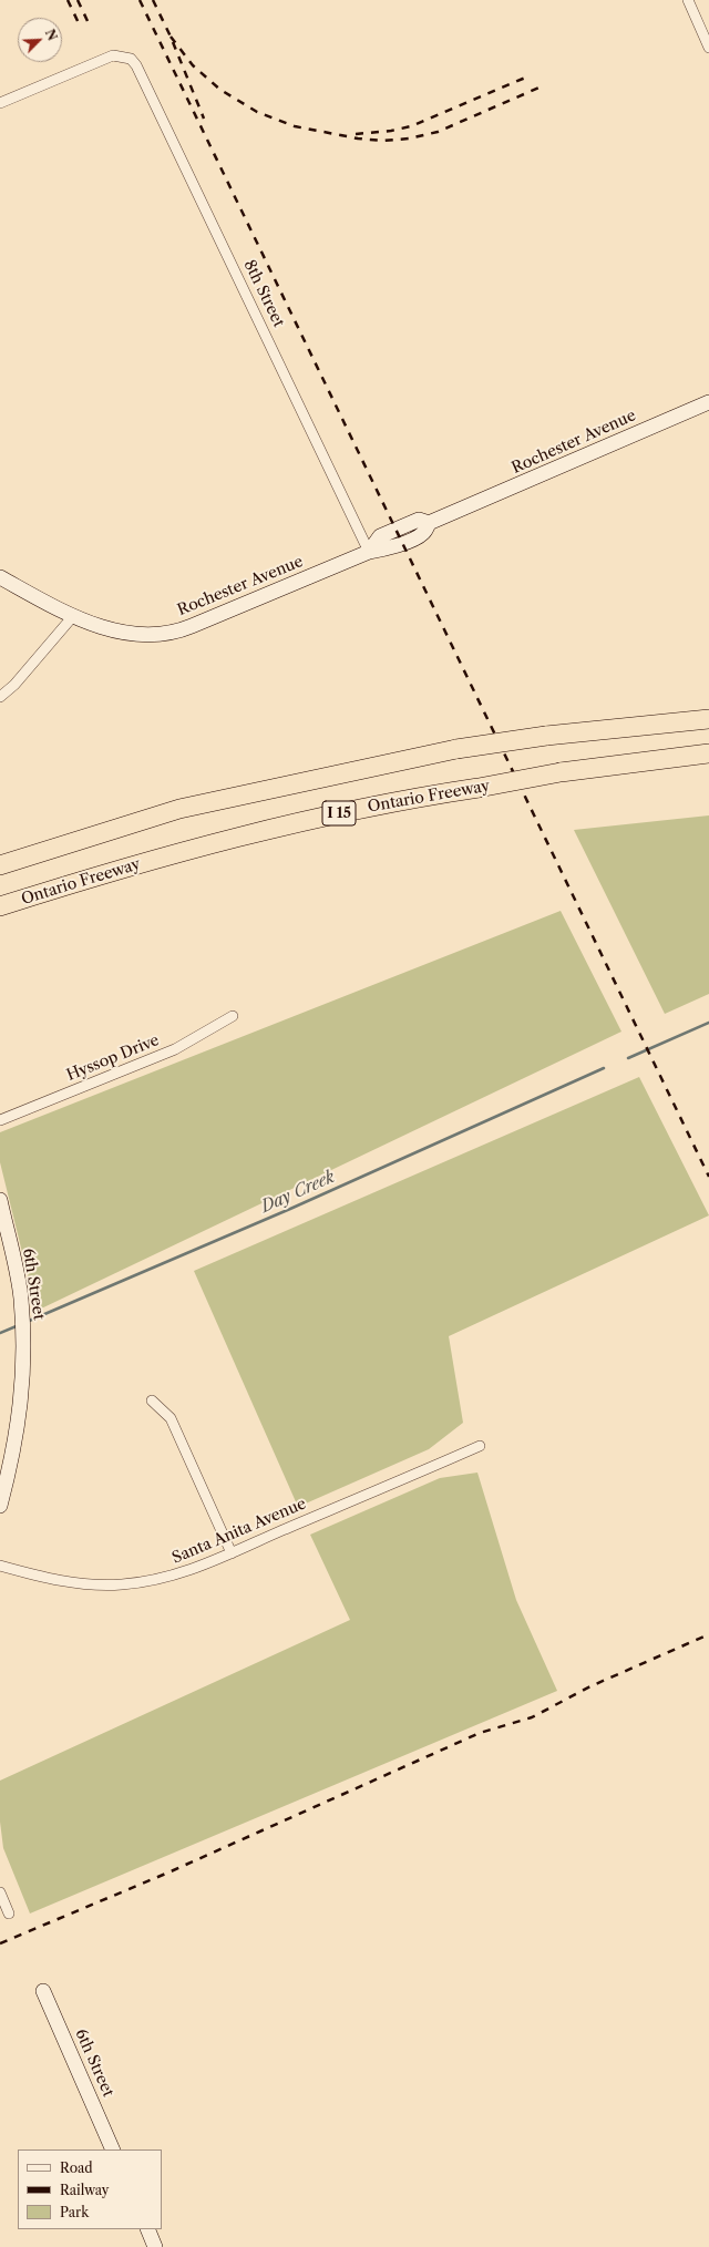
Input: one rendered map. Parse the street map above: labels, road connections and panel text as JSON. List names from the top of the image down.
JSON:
{
  "streets": {
    "highway": ["Ontario Freeway", "I 15"],
    "main road": ["Rochester Avenue", "6th Street"],
    "street": ["8th Street", "Hyssop Drive", "Santa Anita Avenue"]
  },
  "crossings": [
    ["8th Street", "Rochester Avenue"]
  ],
  "water": ["Day Creek"],
  "legend": ["Road", "Railway", "Park"],
  "north": "top right"
}
